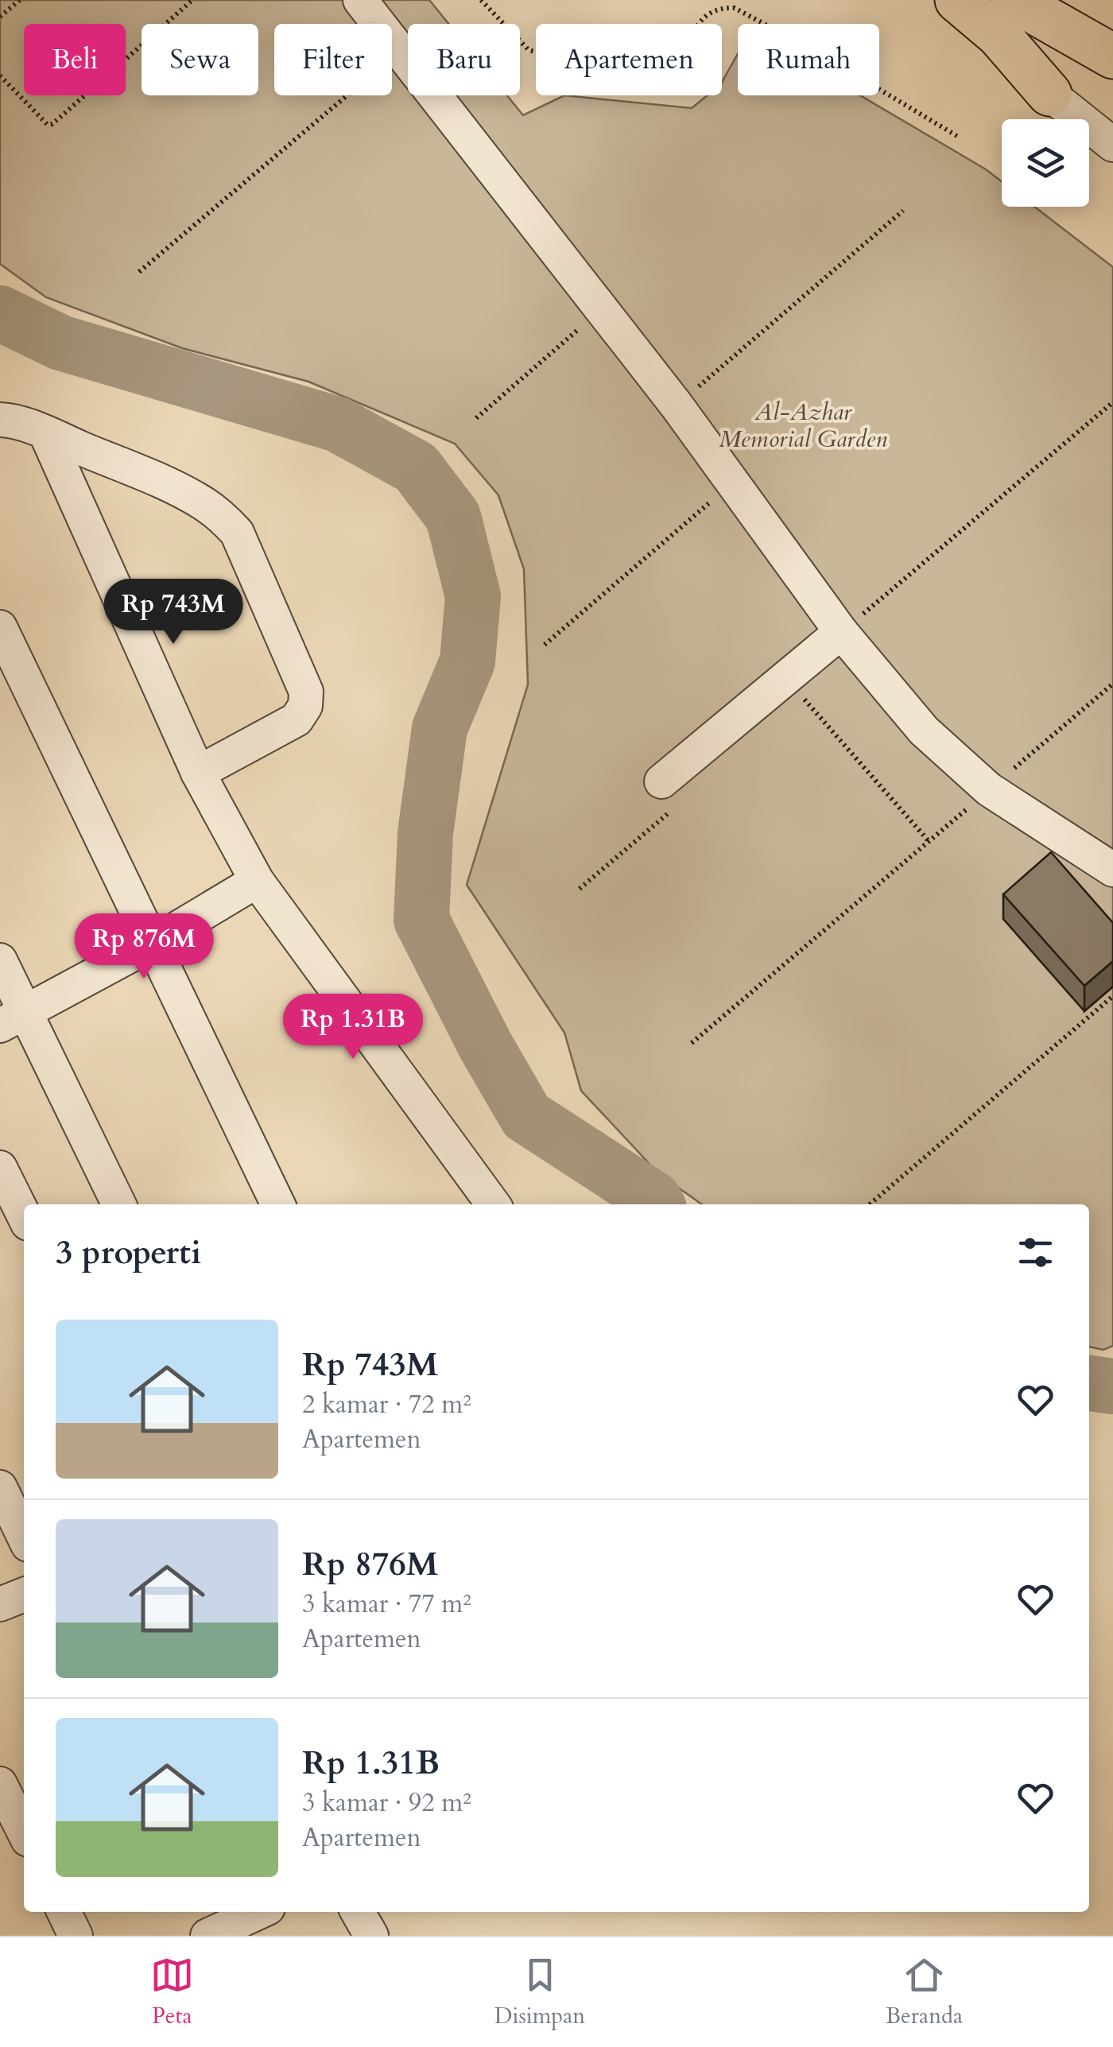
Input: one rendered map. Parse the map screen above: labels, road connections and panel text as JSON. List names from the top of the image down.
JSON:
{
  "parks": ["Al-Azhar Memorial Garden"],
  "page": {
    "chip": [
      "Beli",
      "Sewa",
      "Filter",
      "Baru",
      "Apartemen",
      "Rumah"
    ],
    "price": ["Rp 743M", "Rp 876M", "Rp 1.31B"],
    "heading": "3 properti",
    "list": [
      {
        "name": "Rp 743M",
        "note": "2 kamar · 72 m² · Apartemen"
      },
      {
        "name": "Rp 876M",
        "note": "3 kamar · 77 m² · Apartemen"
      },
      {
        "name": "Rp 1.31B",
        "note": "3 kamar · 92 m² · Apartemen"
      }
    ],
    "tabs": ["Peta", "Disimpan", "Beranda"]
  }
}
